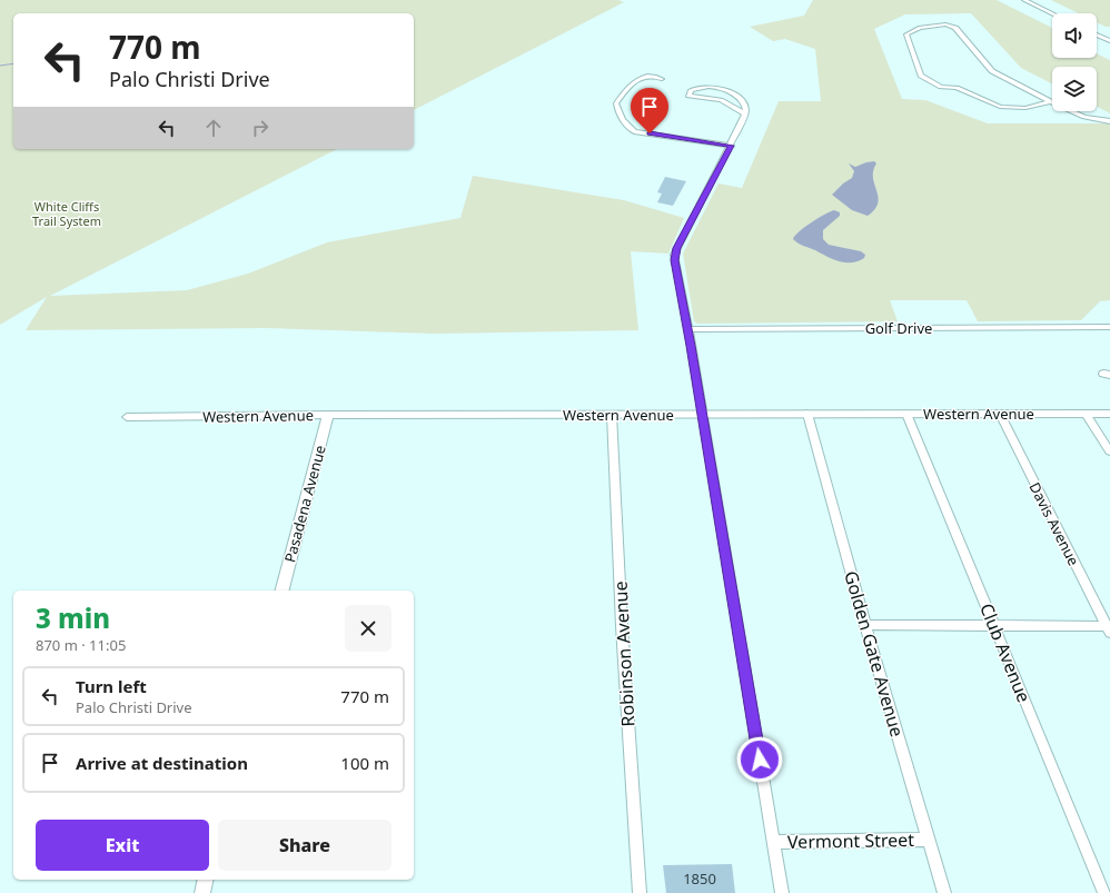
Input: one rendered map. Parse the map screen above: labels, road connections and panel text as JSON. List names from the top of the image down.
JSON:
{
  "streets": {
    "street": [
      "Golf Drive",
      "Western Avenue",
      "Pasadena Avenue",
      "Davis Avenue",
      "Club Avenue",
      "Robinson Avenue",
      "Golden Gate Avenue",
      "Vermont Street"
    ]
  },
  "crossings": [
    ["Western Avenue", "Pasadena Avenue"],
    ["Western Avenue", "Davis Avenue"],
    ["Western Avenue", "Club Avenue"],
    ["Western Avenue", "Robinson Avenue"],
    ["Western Avenue", "Golden Gate Avenue"],
    ["Golden Gate Avenue", "Vermont Street"]
  ],
  "parks": ["White Cliffs Trail System"],
  "house_numbers": ["1850"],
  "page": {
    "turn": ["770 m", "Palo Christi Drive"],
    "heading": ["3 min", "870 m · 11:05"],
    "list": [
      {
        "name": "Turn left",
        "note": "Palo Christi Drive",
        "value": "770 m"
      },
      {
        "name": "Arrive at destination",
        "value": "100 m"
      }
    ],
    "buttons": ["Exit", "Share"]
  }
}
